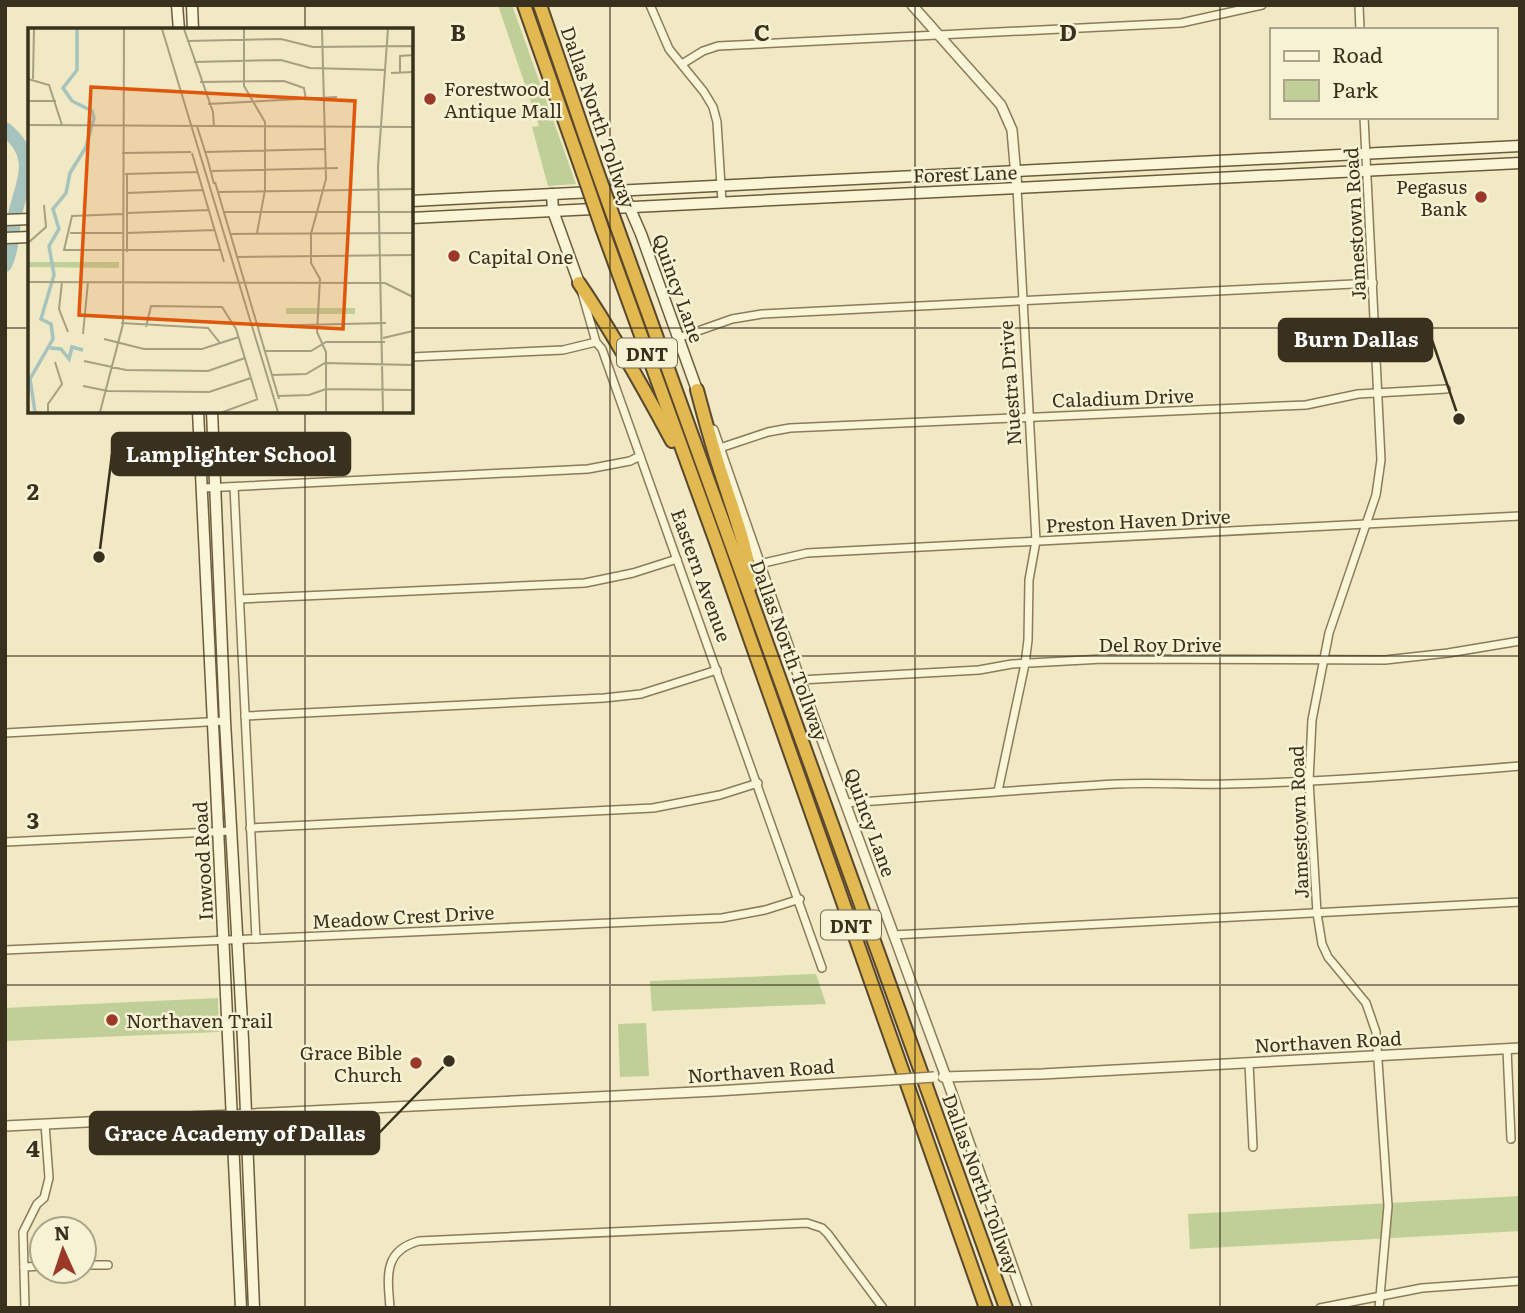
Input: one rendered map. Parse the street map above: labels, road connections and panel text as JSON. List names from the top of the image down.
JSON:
{
  "streets": {
    "highway": ["Dallas North Tollway", "DNT"],
    "main road": [
      "Forest Lane",
      "Quincy Lane",
      "Eastern Avenue",
      "Inwood Road"
    ],
    "street": [
      "Jamestown Road",
      "Nuestra Drive",
      "Caladium Drive",
      "Preston Haven Drive",
      "Del Roy Drive",
      "Meadow Crest Drive",
      "Northaven Road"
    ]
  },
  "crossings": [
    ["Forest Lane", "Jamestown Road"],
    ["Forest Lane", "Quincy Lane"],
    ["Forest Lane", "Nuestra Drive"],
    ["Forest Lane", "Eastern Avenue"],
    ["Jamestown Road", "Caladium Drive"],
    ["Jamestown Road", "Preston Haven Drive"],
    ["Jamestown Road", "Del Roy Drive"],
    ["Jamestown Road", "Northaven Road"],
    ["Quincy Lane", "Caladium Drive"],
    ["Quincy Lane", "Preston Haven Drive"],
    ["Quincy Lane", "Del Roy Drive"],
    ["Quincy Lane", "Northaven Road"],
    ["Nuestra Drive", "Caladium Drive"],
    ["Nuestra Drive", "Preston Haven Drive"],
    ["Nuestra Drive", "Del Roy Drive"],
    ["Eastern Avenue", "Meadow Crest Drive"],
    ["Inwood Road", "Meadow Crest Drive"],
    ["Inwood Road", "Northaven Road"]
  ],
  "places": [
    "Forestwood Antique Mall",
    "Pegasus Bank",
    "Capital One",
    "Burn Dallas",
    "Lamplighter School",
    "Northaven Trail",
    "Grace Academy of Dallas",
    "Grace Bible Church"
  ],
  "legend": ["Road", "Park"],
  "north": "top",
  "grid": {
    "columns": ["B", "C", "D"],
    "rows": ["2", "3", "4"]
  }
}
